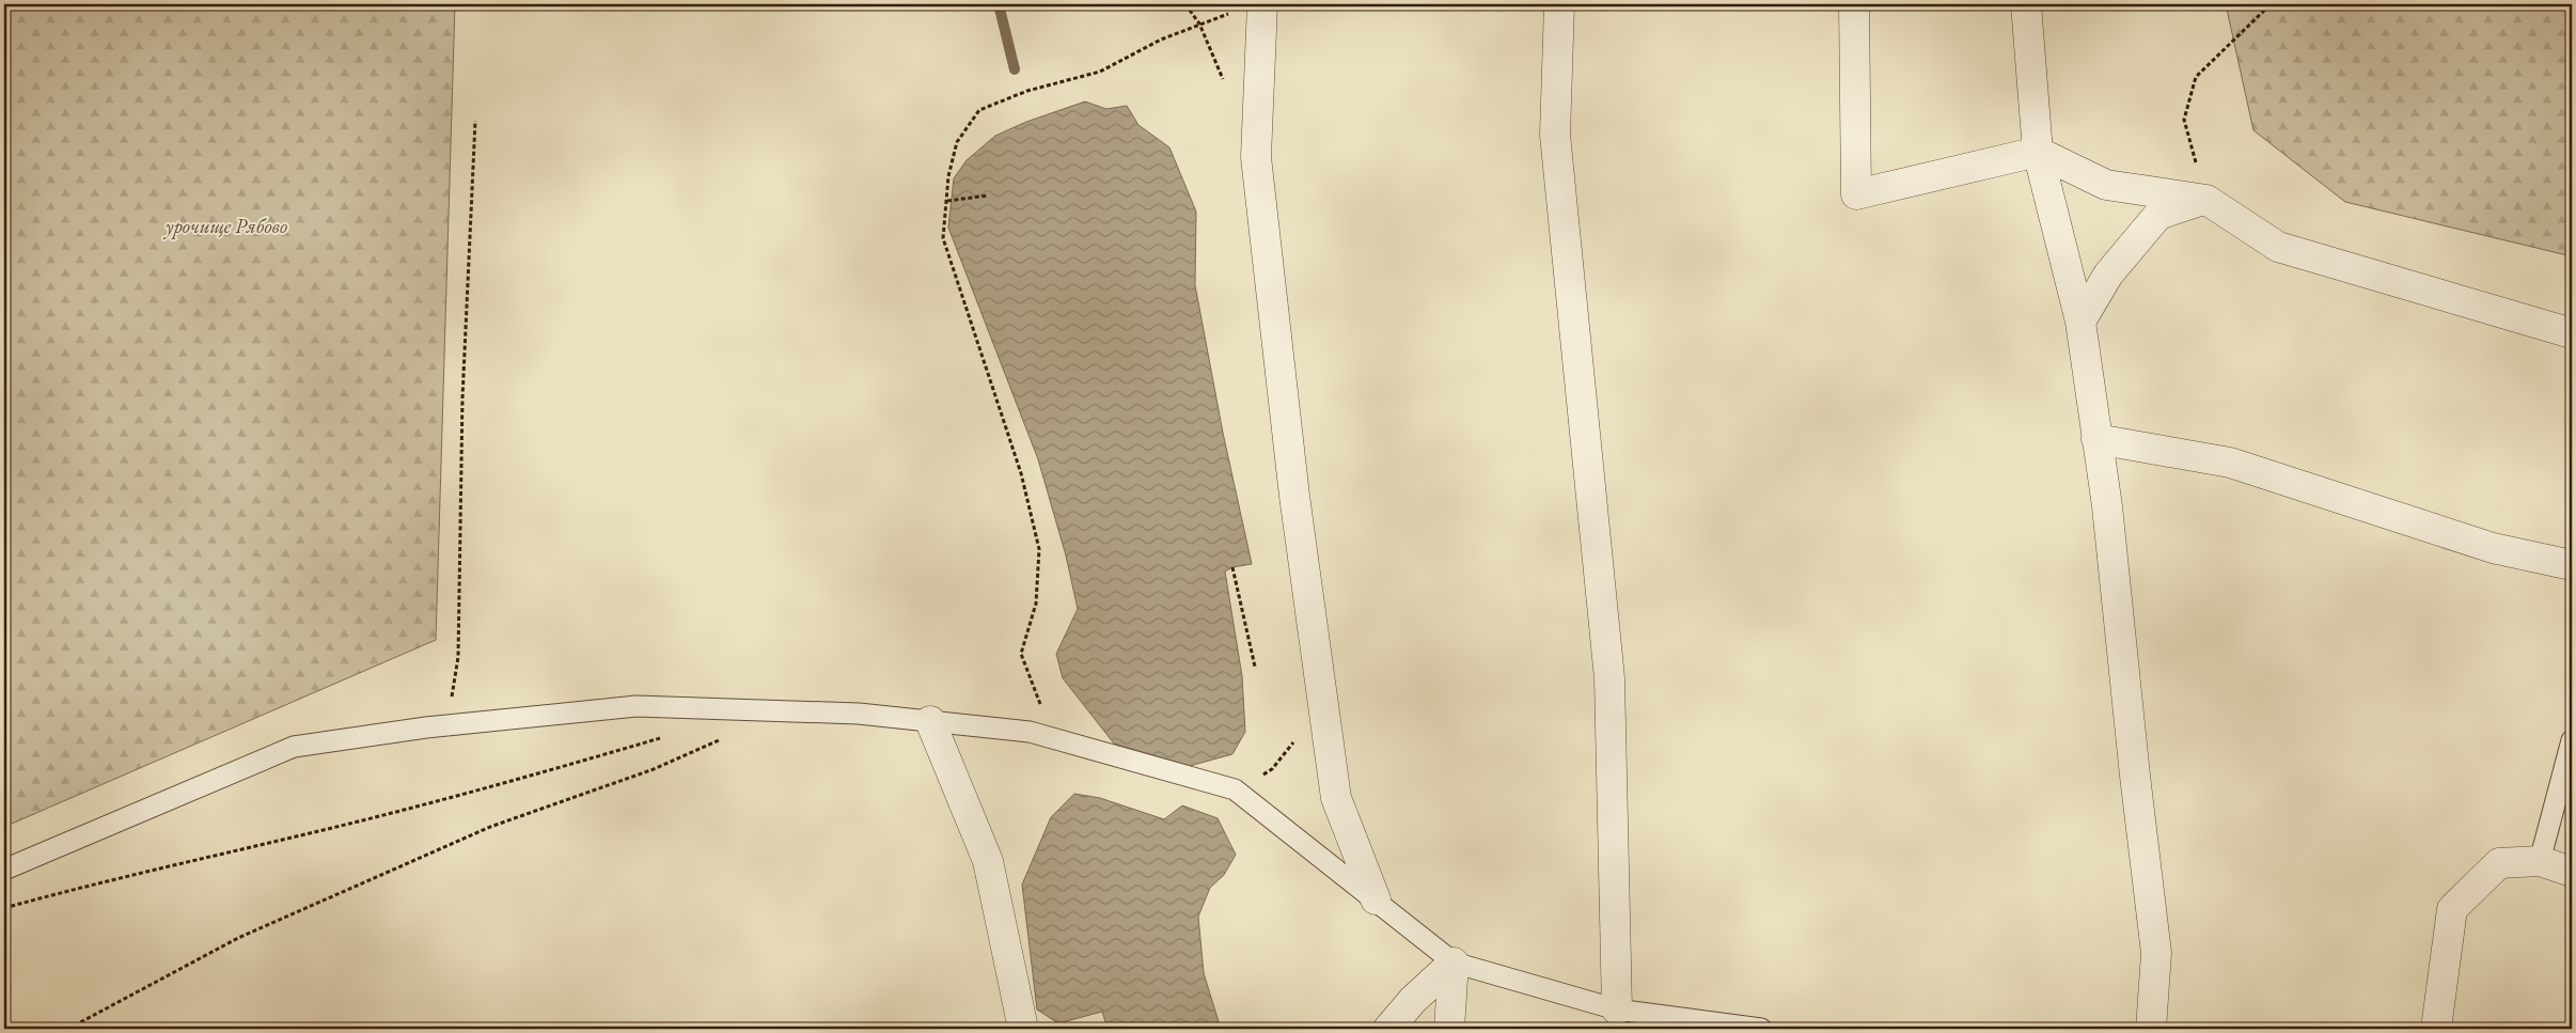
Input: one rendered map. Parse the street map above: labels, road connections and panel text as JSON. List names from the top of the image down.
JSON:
{
  "parks": ["урочище Рябово"]
}
